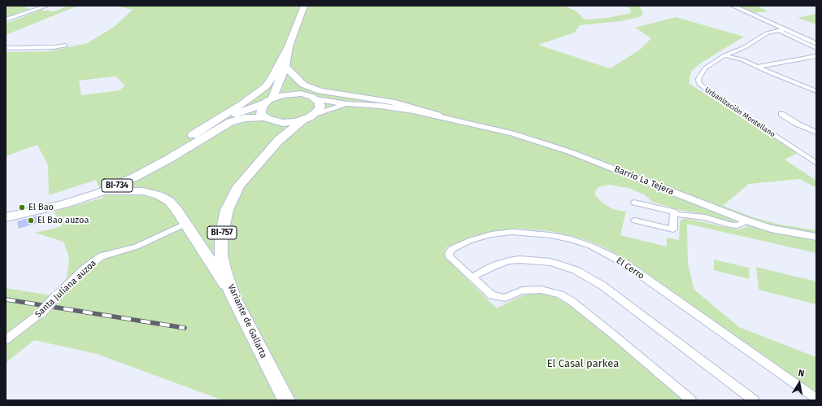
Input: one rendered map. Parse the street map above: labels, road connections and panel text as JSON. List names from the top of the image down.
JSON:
{
  "streets": {
    "main road": ["BI-734", "BI-757", "Variante de Gallarta"],
    "street": [
      "Urbanización Montellano",
      "Barrio La Tejera",
      "El Cerro",
      "Santa Juliana auzoa"
    ]
  },
  "parks": ["El Casal parkea"],
  "places": ["El Bao", "El Bao auzoa"],
  "north": "top"
}
